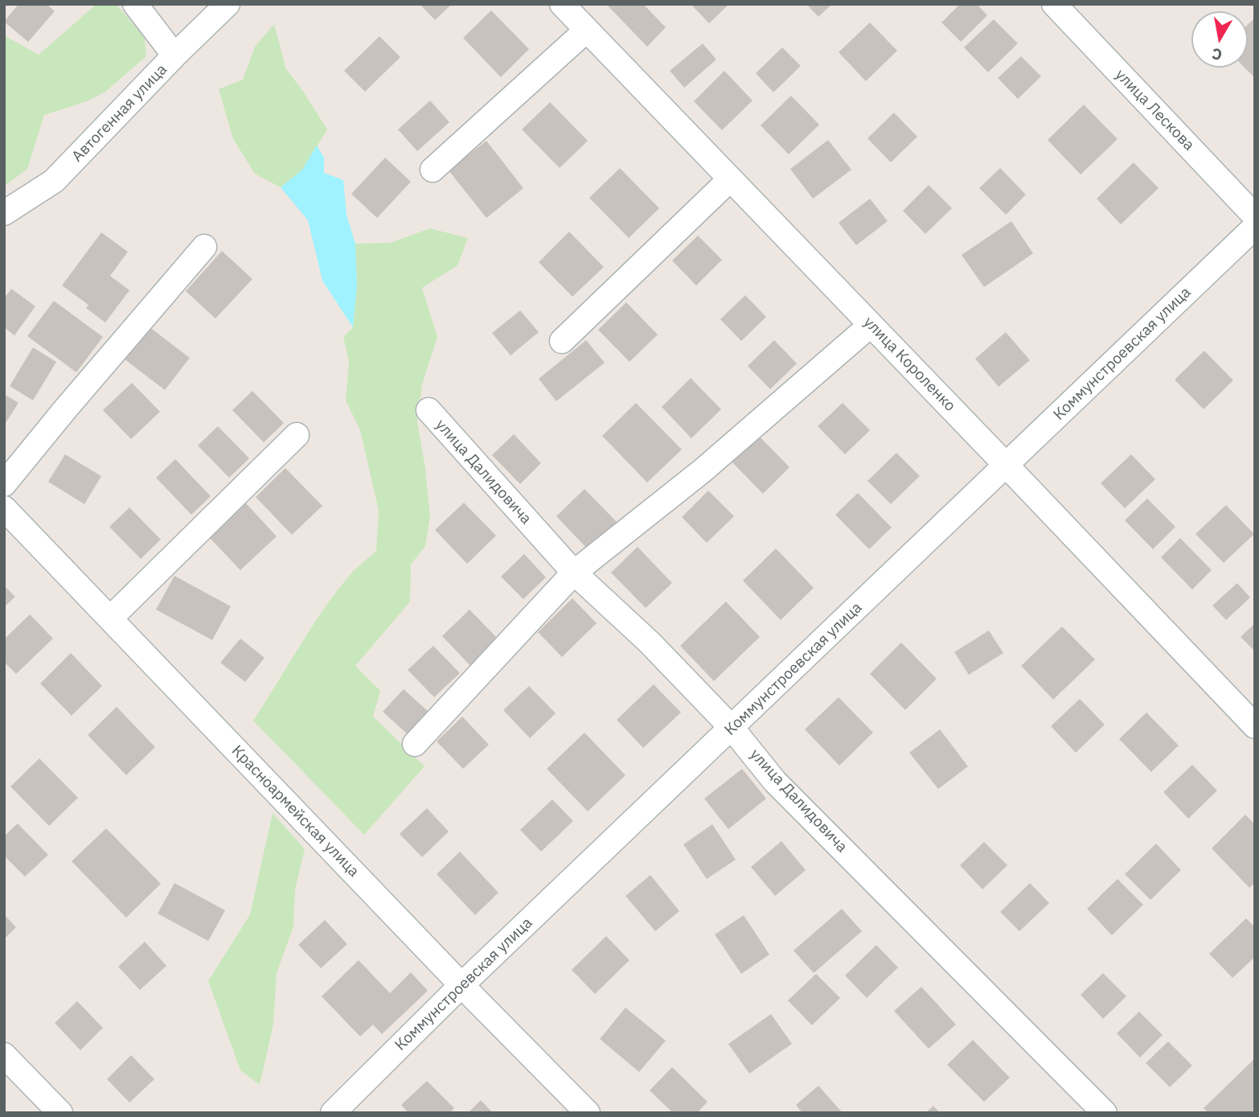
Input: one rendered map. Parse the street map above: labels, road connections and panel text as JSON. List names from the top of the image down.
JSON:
{
  "streets": {
    "street": [
      "улица Лескова",
      "Автогенная улица",
      "Коммунстроевская улица",
      "улица Короленко",
      "улица Далидовича",
      "Красноармейская улица"
    ]
  },
  "crossings": [
    ["Коммунстроевская улица", "улица Короленко"],
    ["Коммунстроевская улица", "улица Далидовича"],
    ["Коммунстроевская улица", "Красноармейская улица"]
  ],
  "north": "bottom"
}
